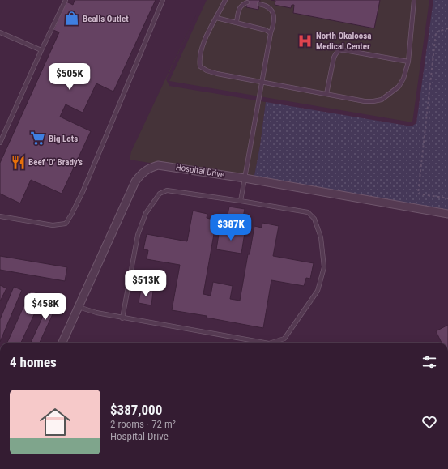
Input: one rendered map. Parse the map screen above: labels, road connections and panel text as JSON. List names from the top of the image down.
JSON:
{
  "streets": {
    "street": ["Hospital Drive"]
  },
  "places": {
    "shop": ["Bealls Outlet"],
    "hospital": ["North Okaloosa Medical Center"],
    "supermarket": ["Big Lots"],
    "restaurant": ["Beef 'O' Brady's"]
  },
  "page": {
    "price": [
      "$505K",
      "$387K",
      "$513K",
      "$458K"
    ],
    "heading": "4 homes",
    "list": [
      {
        "name": "$387,000",
        "note": "2 rooms · 72 m² · Hospital Drive"
      }
    ]
  }
}
